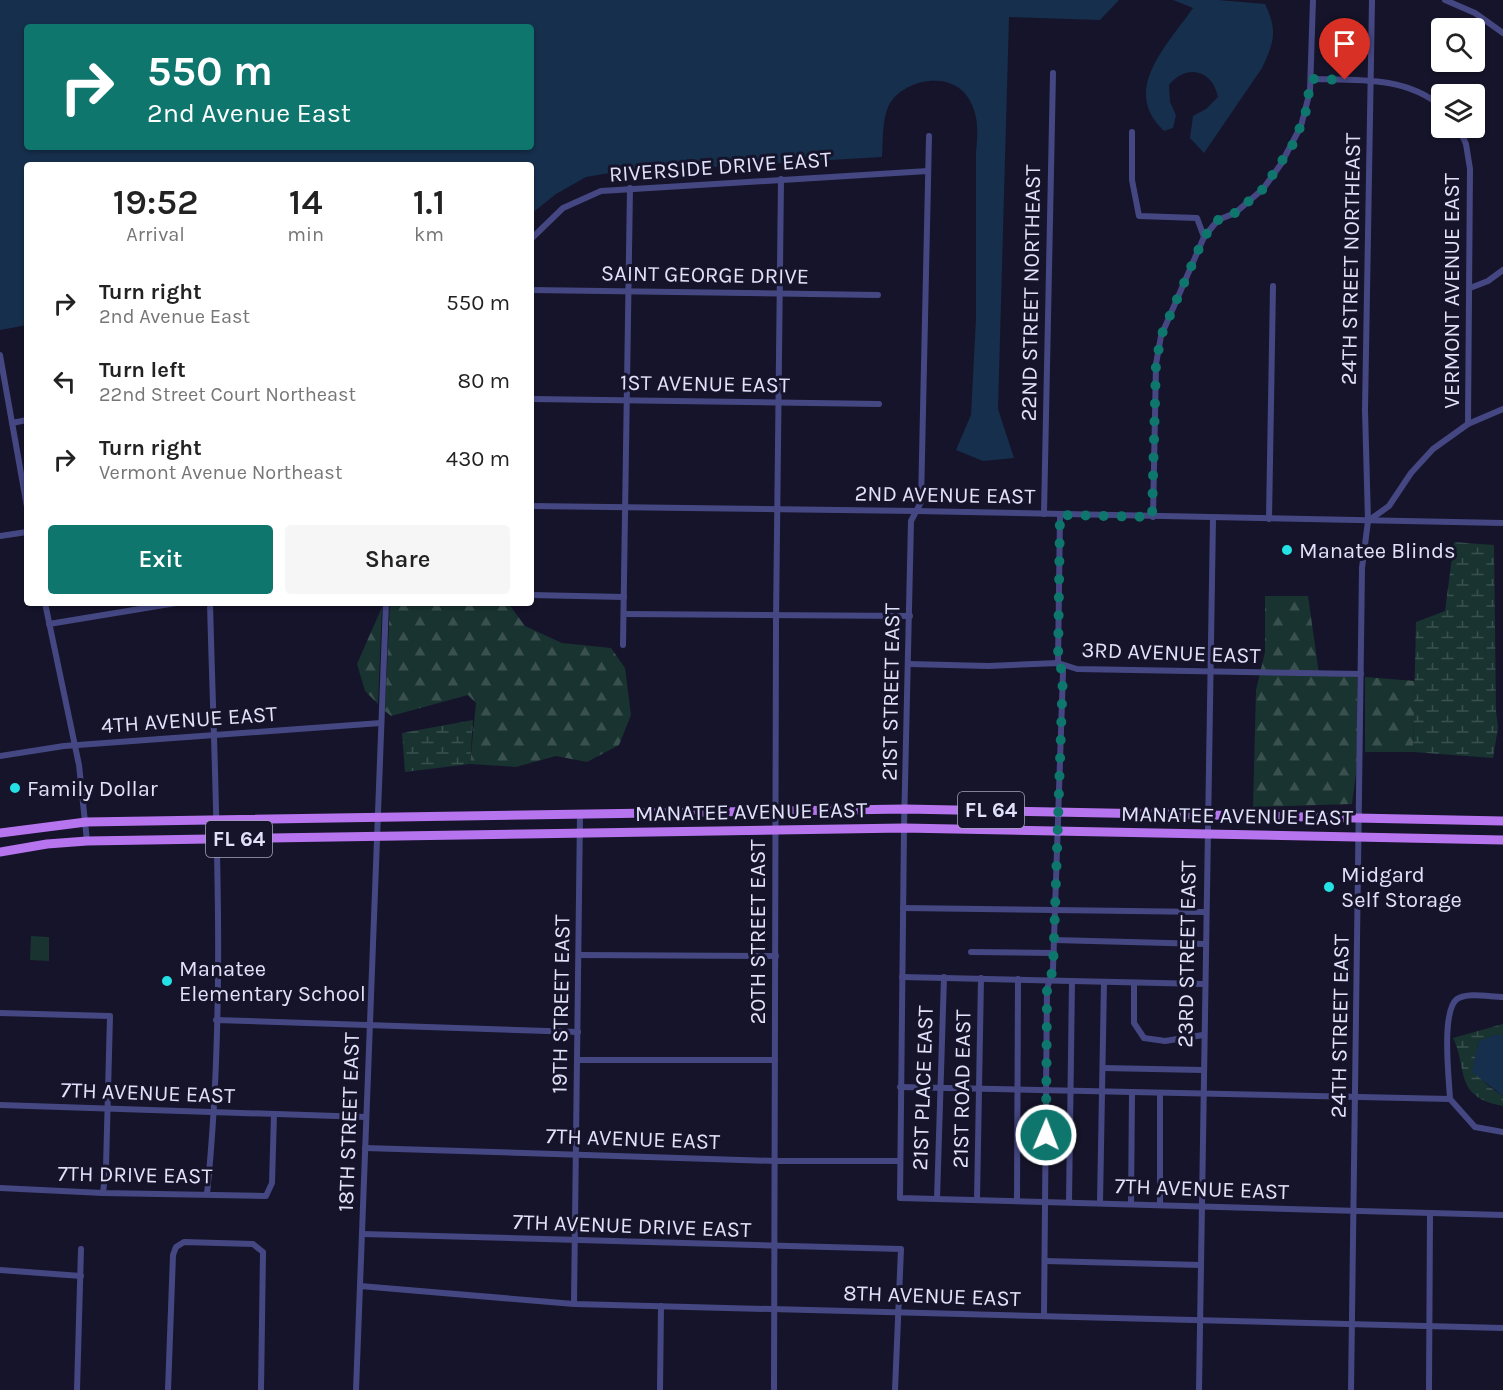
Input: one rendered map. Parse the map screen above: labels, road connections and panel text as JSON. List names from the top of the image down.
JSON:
{
  "streets": {
    "main road": ["FL 64", "MANATEE AVENUE EAST"],
    "street": [
      "RIVERSIDE DRIVE EAST",
      "24TH STREET NORTHEAST",
      "SAINT GEORGE DRIVE",
      "VERMONT AVENUE EAST",
      "22ND STREET NORTHEAST",
      "1ST AVENUE EAST",
      "2ND AVENUE EAST",
      "3RD AVENUE EAST",
      "21ST STREET EAST",
      "4TH AVENUE EAST",
      "20TH STREET EAST",
      "23RD STREET EAST",
      "19TH STREET EAST",
      "24TH STREET EAST",
      "21ST PLACE EAST",
      "21ST ROAD EAST",
      "7TH AVENUE EAST",
      "18TH STREET EAST",
      "7TH DRIVE EAST",
      "7TH AVENUE DRIVE EAST",
      "8TH AVENUE EAST"
    ]
  },
  "crossings": [
    ["RIVERSIDE DRIVE EAST", "21ST STREET EAST"],
    ["RIVERSIDE DRIVE EAST", "20TH STREET EAST"],
    ["24TH STREET NORTHEAST", "24TH STREET EAST"],
    ["SAINT GEORGE DRIVE", "20TH STREET EAST"],
    ["VERMONT AVENUE EAST", "2ND AVENUE EAST"],
    ["VERMONT AVENUE EAST", "24TH STREET EAST"],
    ["22ND STREET NORTHEAST", "2ND AVENUE EAST"],
    ["1ST AVENUE EAST", "20TH STREET EAST"],
    ["2ND AVENUE EAST", "21ST STREET EAST"],
    ["2ND AVENUE EAST", "20TH STREET EAST"],
    ["2ND AVENUE EAST", "23RD STREET EAST"],
    ["2ND AVENUE EAST", "24TH STREET EAST"],
    ["3RD AVENUE EAST", "21ST STREET EAST"],
    ["3RD AVENUE EAST", "23RD STREET EAST"],
    ["3RD AVENUE EAST", "24TH STREET EAST"],
    ["21ST STREET EAST", "MANATEE AVENUE EAST"],
    ["21ST STREET EAST", "7TH AVENUE EAST"],
    ["4TH AVENUE EAST", "18TH STREET EAST"],
    ["MANATEE AVENUE EAST", "20TH STREET EAST"],
    ["MANATEE AVENUE EAST", "23RD STREET EAST"],
    ["MANATEE AVENUE EAST", "19TH STREET EAST"],
    ["MANATEE AVENUE EAST", "24TH STREET EAST"],
    ["MANATEE AVENUE EAST", "18TH STREET EAST"],
    ["20TH STREET EAST", "7TH AVENUE EAST"],
    ["20TH STREET EAST", "7TH AVENUE DRIVE EAST"],
    ["20TH STREET EAST", "8TH AVENUE EAST"],
    ["23RD STREET EAST", "7TH AVENUE EAST"],
    ["23RD STREET EAST", "8TH AVENUE EAST"],
    ["19TH STREET EAST", "7TH AVENUE EAST"],
    ["19TH STREET EAST", "7TH AVENUE DRIVE EAST"],
    ["19TH STREET EAST", "8TH AVENUE EAST"],
    ["24TH STREET EAST", "7TH AVENUE EAST"],
    ["24TH STREET EAST", "8TH AVENUE EAST"],
    ["21ST PLACE EAST", "7TH AVENUE EAST"],
    ["21ST ROAD EAST", "7TH AVENUE EAST"],
    ["7TH AVENUE EAST", "18TH STREET EAST"],
    ["7TH AVENUE EAST", "7TH DRIVE EAST"],
    ["18TH STREET EAST", "7TH AVENUE DRIVE EAST"],
    ["18TH STREET EAST", "8TH AVENUE EAST"],
    ["7TH AVENUE DRIVE EAST", "8TH AVENUE EAST"]
  ],
  "places": [
    "Manatee Blinds",
    "Family Dollar",
    "Midgard Self Storage",
    "Manatee Elementary School"
  ],
  "page": {
    "turn": ["550 m", "2nd Avenue East"],
    "eta": [
      "19:52",
      "Arrival",
      "14",
      "min",
      "1.1",
      "km"
    ],
    "list": [
      {
        "name": "Turn right",
        "note": "2nd Avenue East",
        "value": "550 m"
      },
      {
        "name": "Turn left",
        "note": "22nd Street Court Northeast",
        "value": "80 m"
      },
      {
        "name": "Turn right",
        "note": "Vermont Avenue Northeast",
        "value": "430 m"
      }
    ],
    "buttons": ["Exit", "Share"]
  }
}
